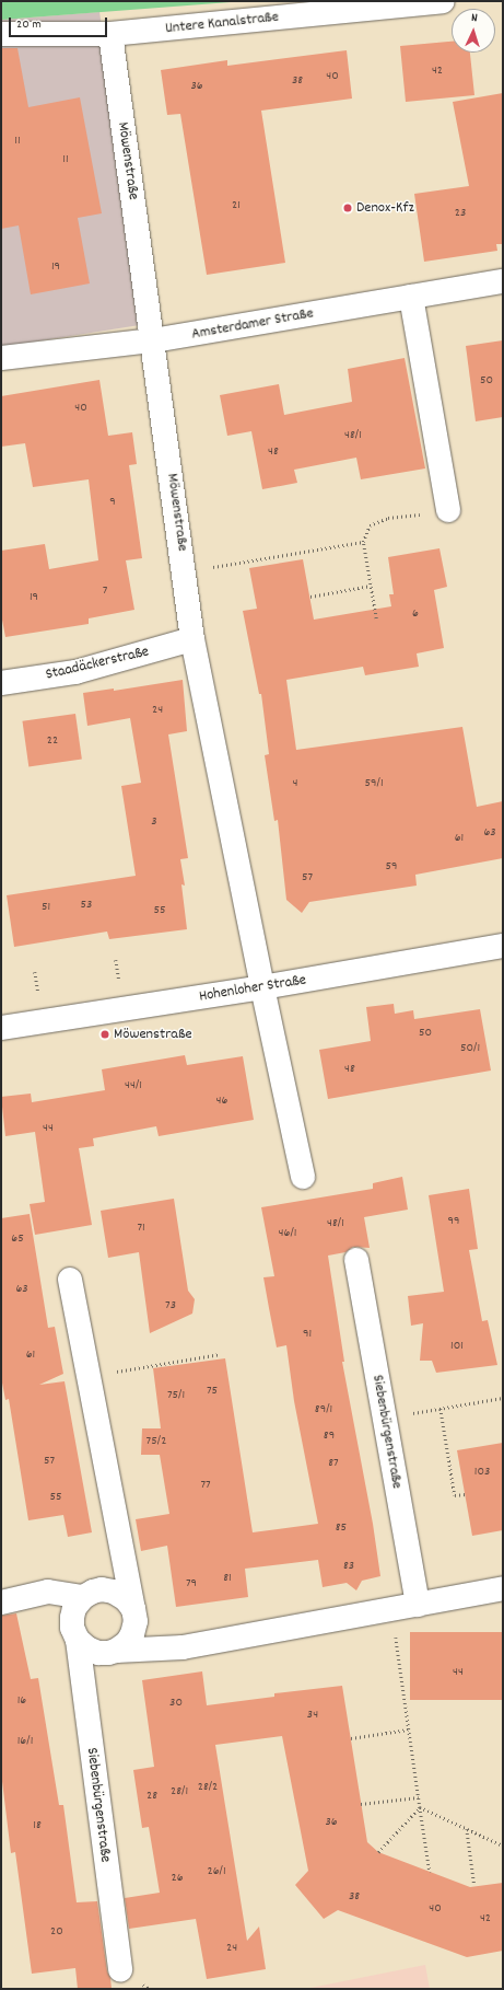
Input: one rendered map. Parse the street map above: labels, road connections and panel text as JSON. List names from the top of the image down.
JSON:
{
  "streets": {
    "street": [
      "Untere Kanalstraße",
      "Möwenstraße",
      "Amsterdamer Straße",
      "Staadäckerstraße",
      "Hohenloher Straße",
      "Siebenbürgenstraße"
    ]
  },
  "crossings": [
    ["Untere Kanalstraße", "Möwenstraße"],
    ["Möwenstraße", "Amsterdamer Straße"],
    ["Möwenstraße", "Staadäckerstraße"],
    ["Möwenstraße", "Hohenloher Straße"]
  ],
  "places": ["Denox-Kfz", "Möwenstraße"],
  "house_numbers": [
    "42",
    "40",
    "38",
    "36",
    "11",
    "11",
    "21",
    "23",
    "19",
    "50",
    "40",
    "48/1",
    "48",
    "9",
    "7",
    "19",
    "6",
    "24",
    "22",
    "4",
    "59/1",
    "3",
    "63",
    "61",
    "59",
    "57",
    "53",
    "51",
    "55",
    "50",
    "50/1",
    "48",
    "44/1",
    "46",
    "44",
    "99",
    "48/1",
    "71",
    "46/1",
    "65",
    "63",
    "73",
    "91",
    "101",
    "61",
    "75",
    "75/1",
    "89/1",
    "89",
    "75/2",
    "57",
    "87",
    "103",
    "77",
    "55",
    "85",
    "83",
    "81",
    "79",
    "44",
    "16",
    "30",
    "34",
    "16/1",
    "28/2",
    "28/1",
    "28",
    "36",
    "18",
    "26/1",
    "26",
    "38",
    "40",
    "42",
    "20",
    "24"
  ],
  "scale_bar": "20 m",
  "north": "top"
}
